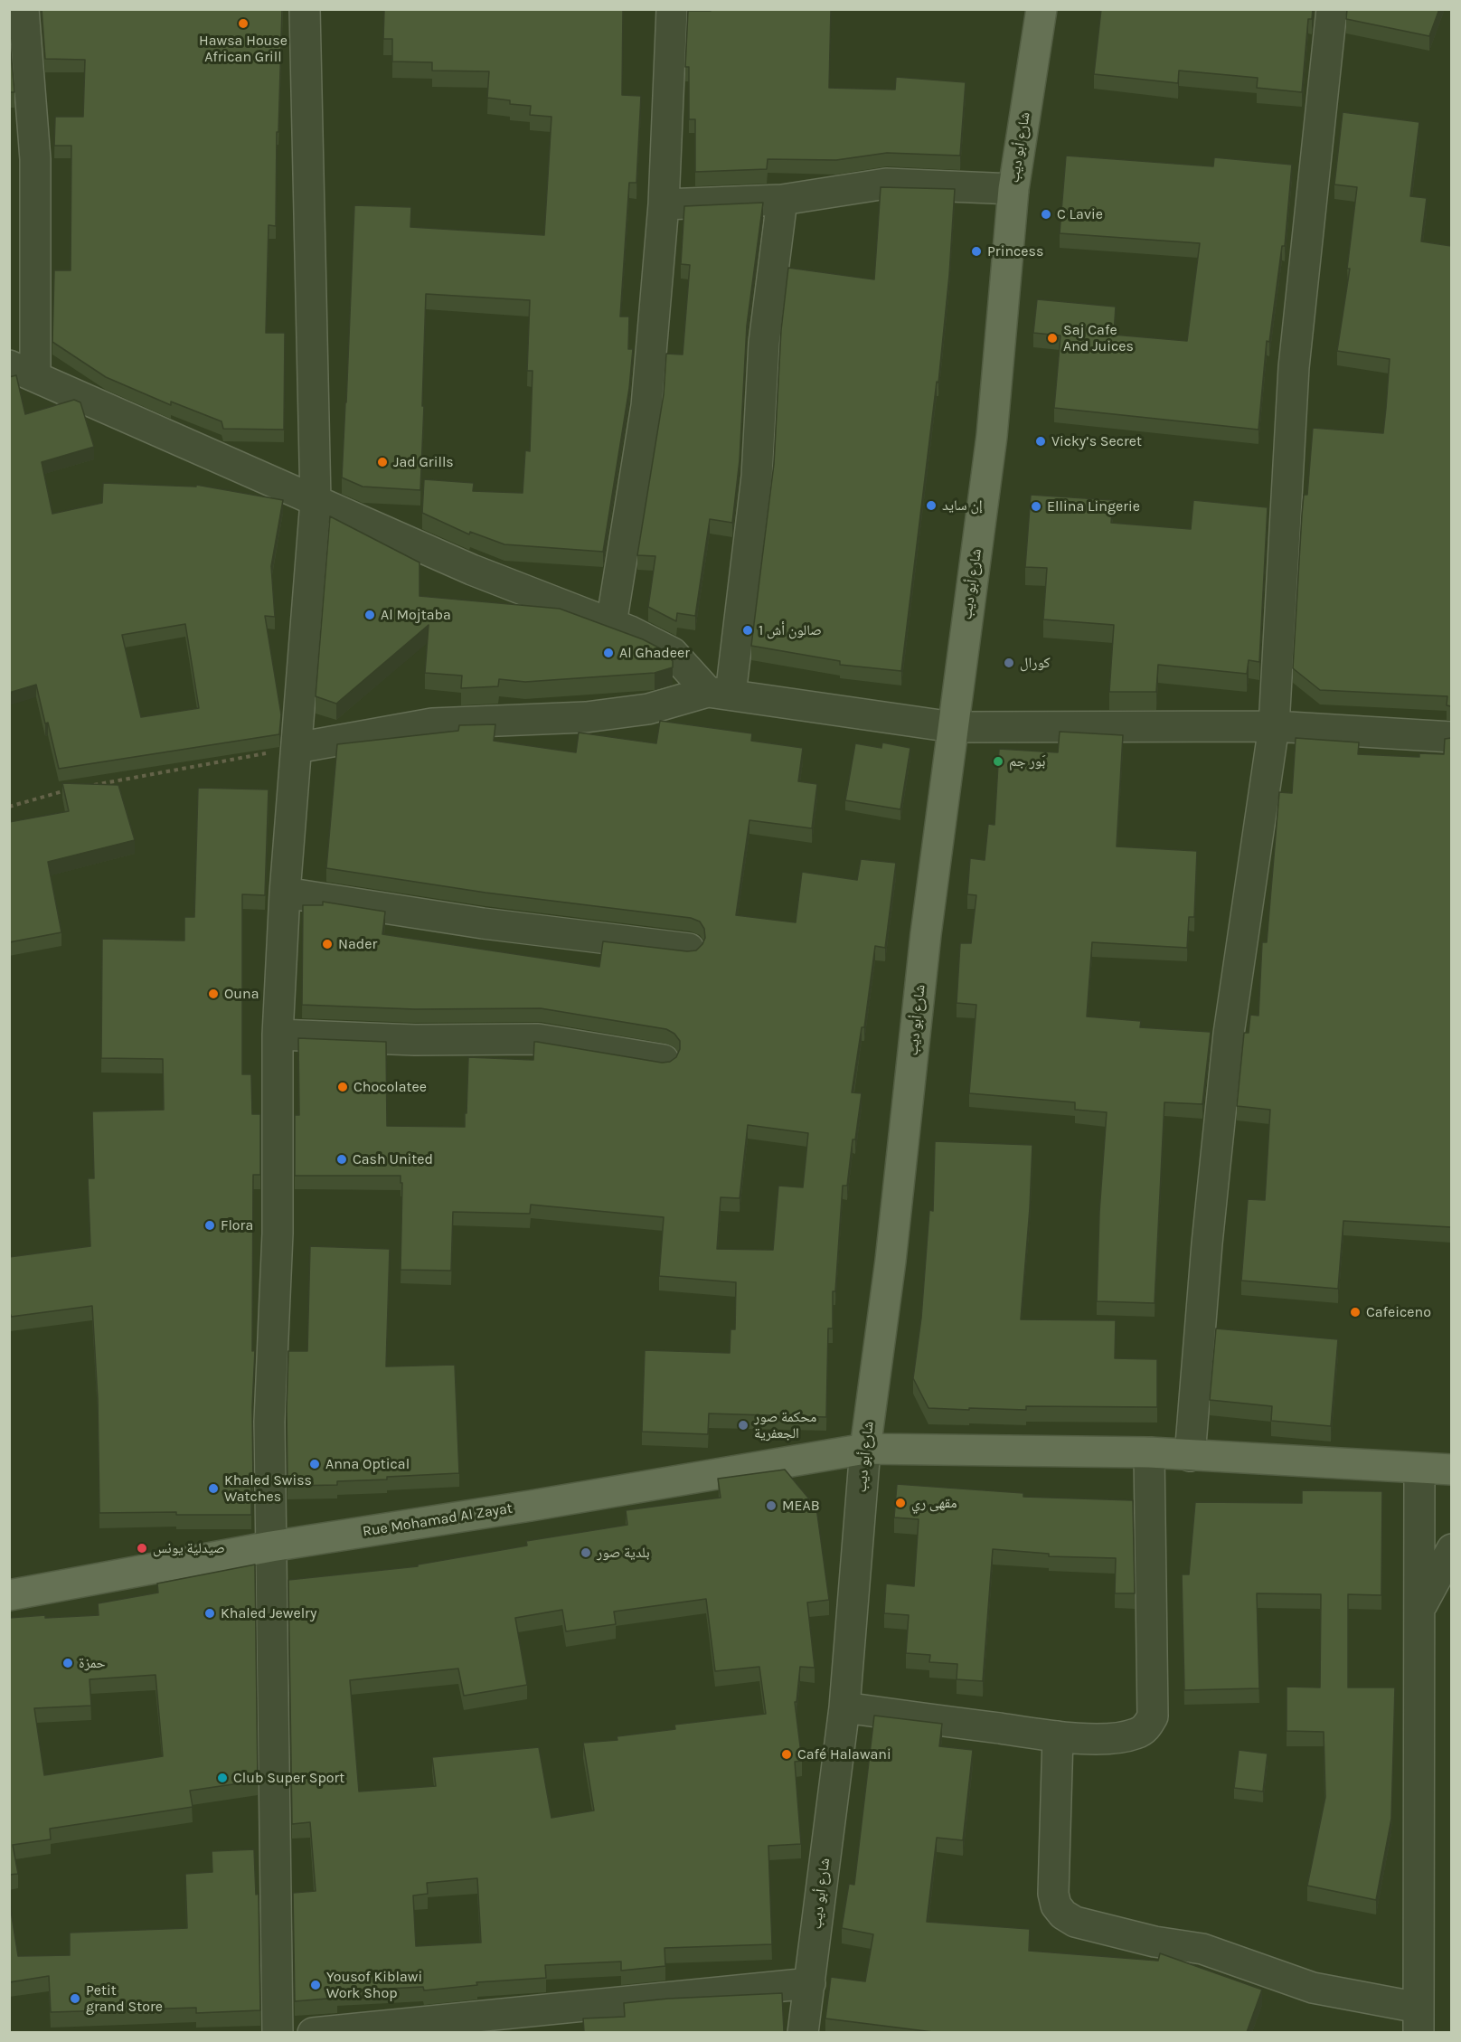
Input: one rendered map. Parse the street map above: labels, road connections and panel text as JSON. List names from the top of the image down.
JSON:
{
  "streets": {
    "main road": ["شارع أبو ديب", "Rue Mohamad Al Zayat"]
  },
  "crossings": [
    ["شارع أبو ديب", "Rue Mohamad Al Zayat"]
  ],
  "places": [
    "Hawsa House African Grill",
    "C Lavie",
    "Princess",
    "Saj Cafe And Juices",
    "Vicky’s Secret",
    "Jad Grills",
    "إن سايد",
    "Ellina Lingerie",
    "Al Mojtaba",
    "صالون أش 1",
    "Al Ghadeer",
    "كورال",
    "بَور جم",
    "Nader",
    "Ouna",
    "Chocolatee",
    "Cash United",
    "Flora",
    "Cafeiceno",
    "محكمة صور الجعفرية",
    "Anna Optical",
    "Khaled Swiss Watches",
    "مقهى ري",
    "MEAB",
    "صيدلية يونس",
    "بلدية صور",
    "Khaled Jewelry",
    "حمزة",
    "Café Halawani",
    "Club Super Sport",
    "Yousof Kiblawi Work Shop",
    "Petit grand Store"
  ]
}
